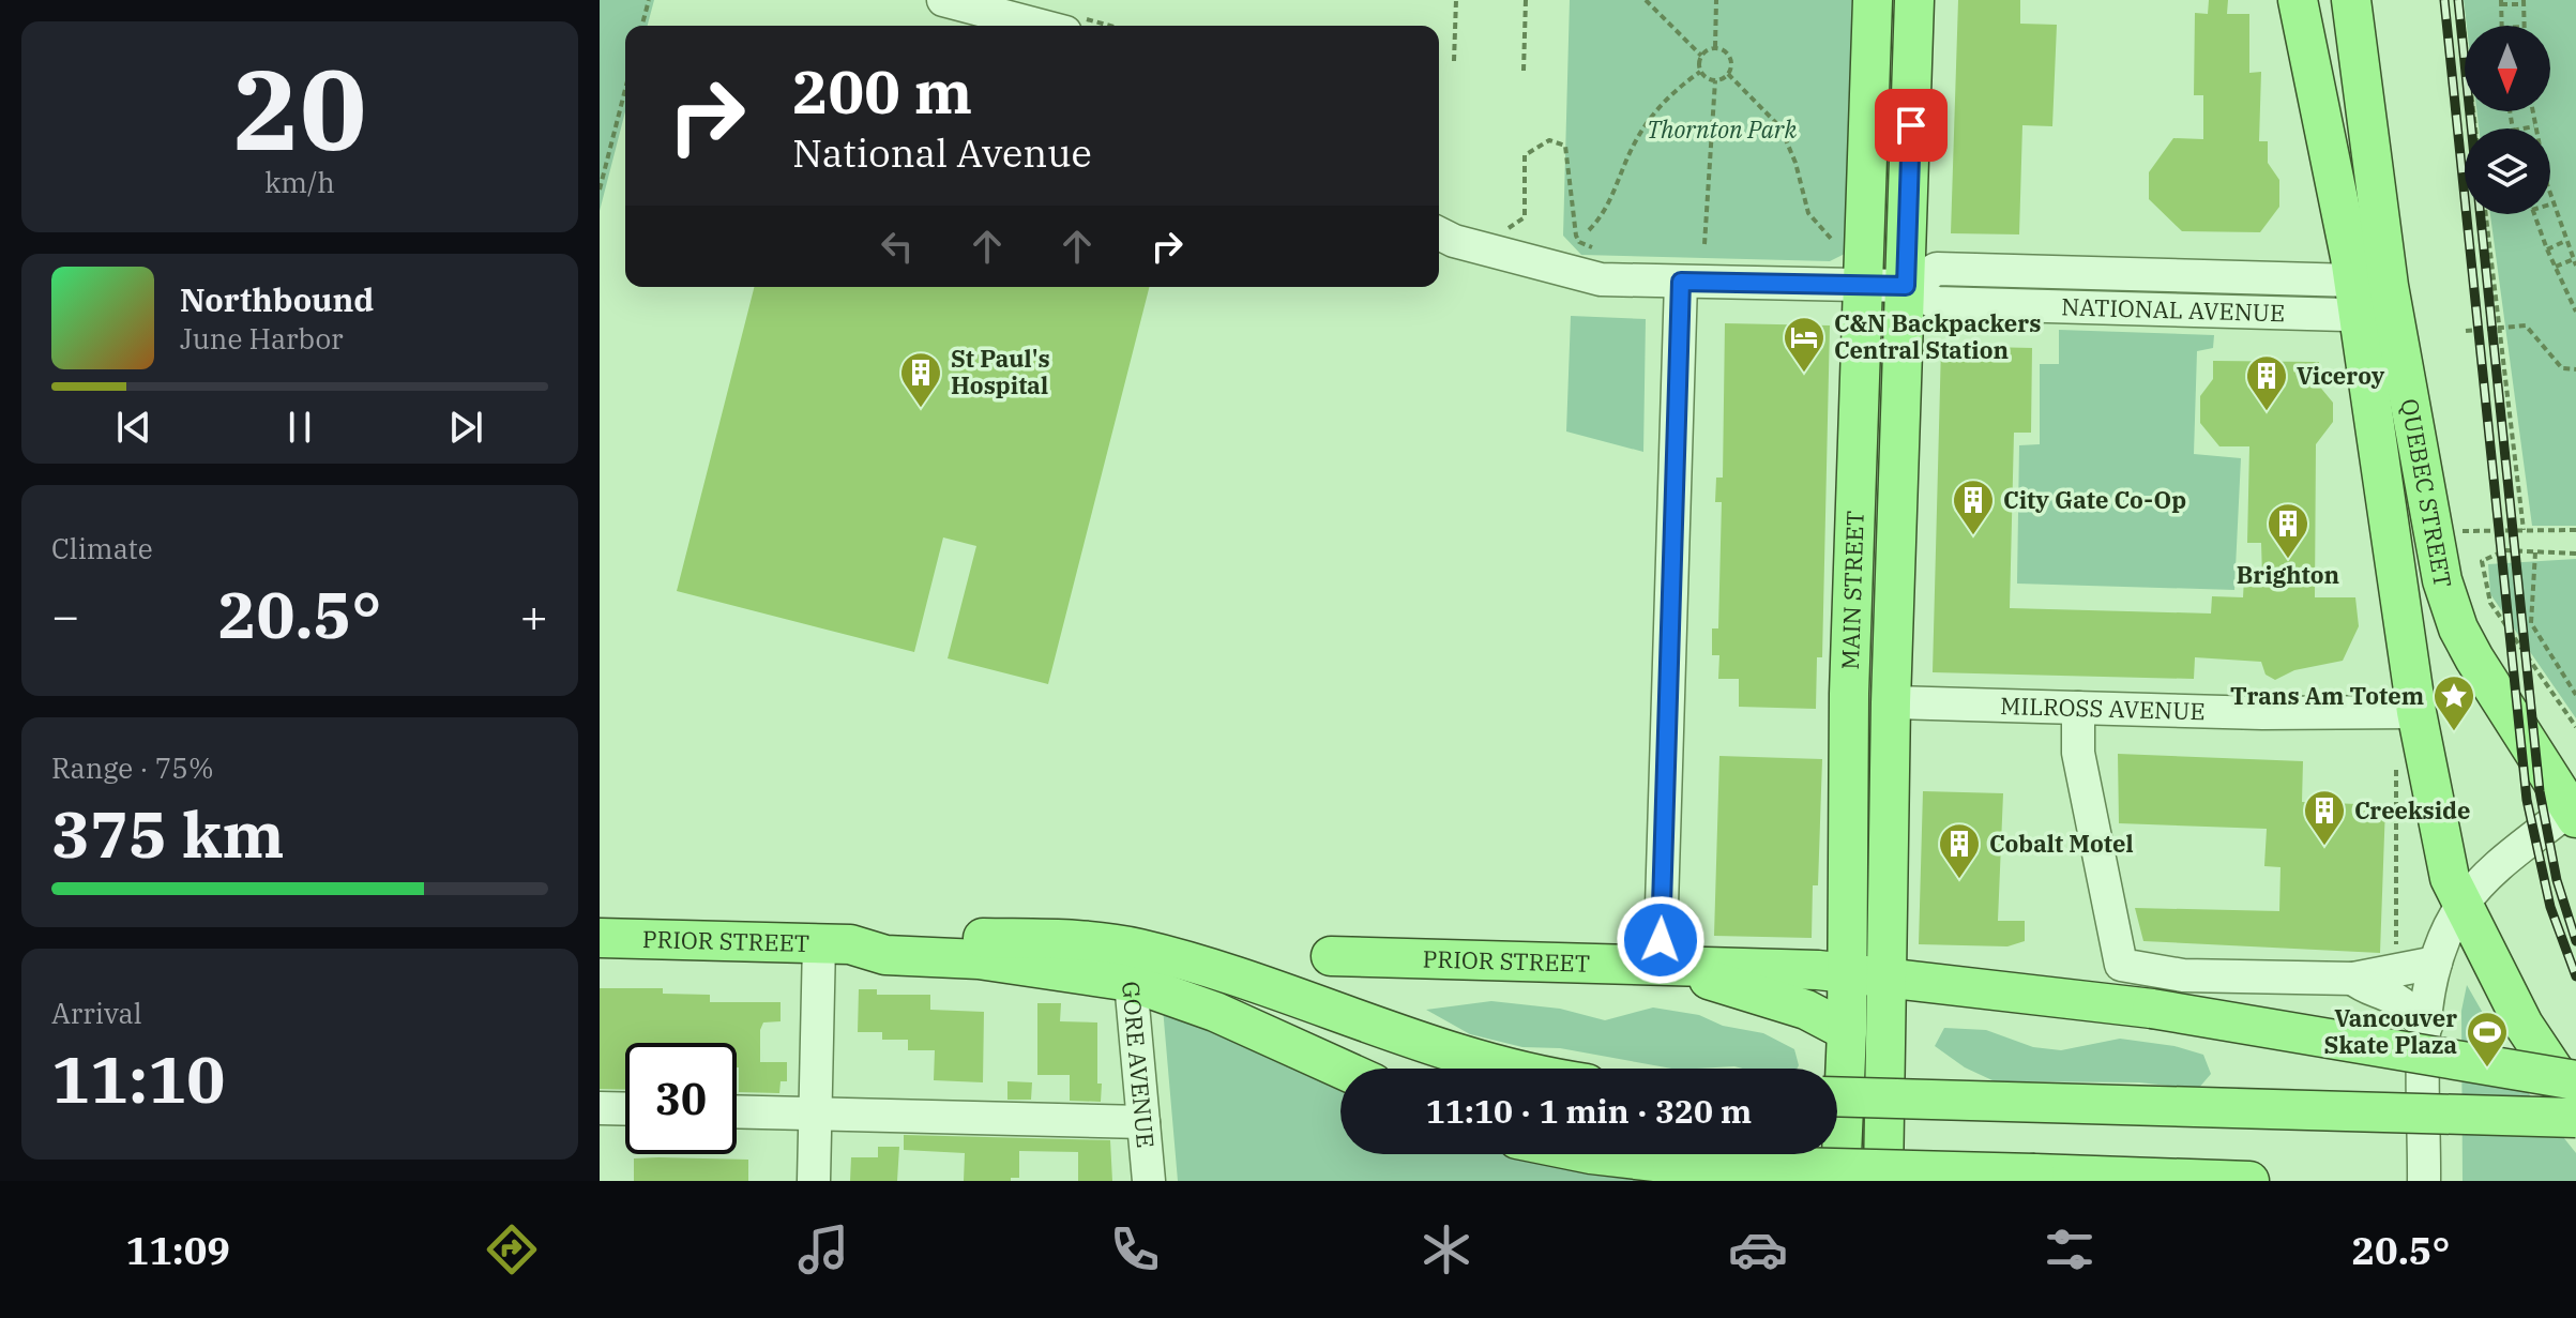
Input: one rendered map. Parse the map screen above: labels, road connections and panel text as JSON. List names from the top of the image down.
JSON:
{
  "streets": {
    "main road": ["QUEBEC STREET", "MAIN STREET", "PRIOR STREET"],
    "street": ["NATIONAL AVENUE", "MILROSS AVENUE", "GORE AVENUE"]
  },
  "crossings": [
    ["NATIONAL AVENUE", "QUEBEC STREET"],
    ["NATIONAL AVENUE", "MAIN STREET"],
    ["QUEBEC STREET", "MILROSS AVENUE"],
    ["MAIN STREET", "MILROSS AVENUE"],
    ["MAIN STREET", "PRIOR STREET"],
    ["PRIOR STREET", "GORE AVENUE"]
  ],
  "parks": ["Thornton Park"],
  "places": {
    "hotel": ["C&N Backpackers Central Station"],
    "building": [
      "St Paul's Hospital",
      "Viceroy",
      "City Gate Co-Op",
      "Brighton",
      "Creekside",
      "Cobalt Motel"
    ],
    "place": ["Trans Am Totem"],
    "sports": ["Vancouver Skate Plaza"]
  },
  "north": "bottom",
  "page": {
    "tile": [
      ["20", "km/h"],
      "Climate",
      ["Range · 75%", "375 km"],
      ["Arrival", "11:10"]
    ],
    "turn": ["200 m", "National Avenue"],
    "song": ["Northbound", "June Harbor"],
    "heat": ["−", "20.5°", "+"],
    "limit": "30",
    "trip": "11:10 · 1 min · 320 m",
    "tabs": ["11:09", "20.5°"]
  }
}
